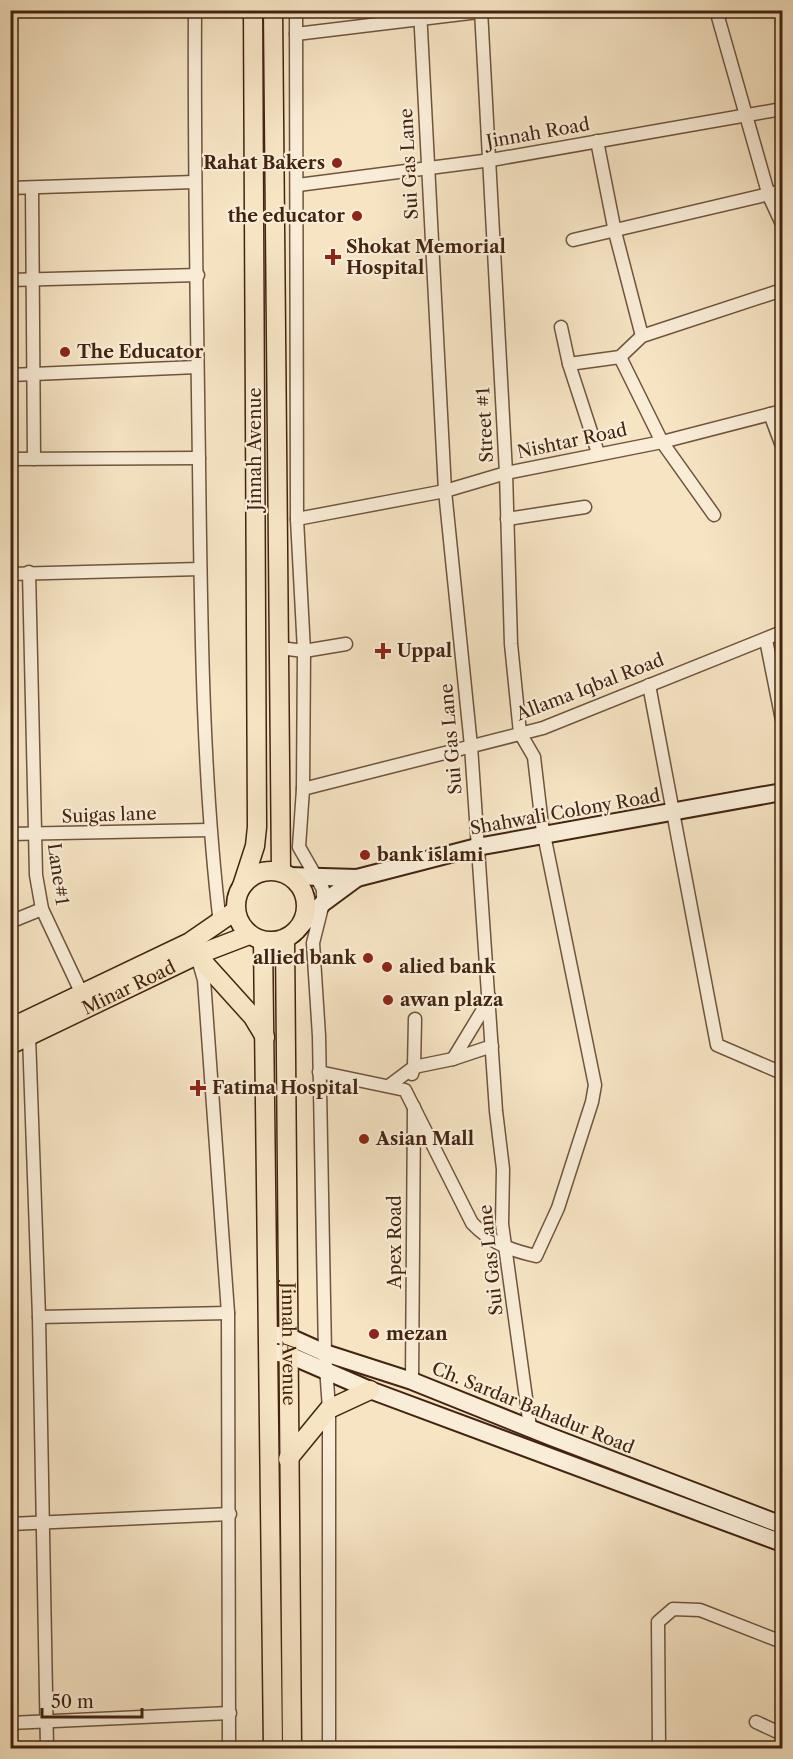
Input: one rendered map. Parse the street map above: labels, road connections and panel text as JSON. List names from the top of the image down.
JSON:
{
  "streets": {
    "main road": [
      "Jinnah Avenue",
      "Shahwali Colony Road",
      "Minar Road",
      "Ch. Sardar Bahadur Road"
    ],
    "street": [
      "Jinnah Road",
      "Sui Gas Lane",
      "Street #1",
      "Nishtar Road",
      "Allama Iqbal Road",
      "Suigas lane",
      "Lane#1",
      "Apex Road"
    ]
  },
  "crossings": [
    ["Jinnah Road", "Sui Gas Lane"],
    ["Jinnah Road", "Street #1"],
    ["Sui Gas Lane", "Street #1"],
    ["Sui Gas Lane", "Nishtar Road"],
    ["Sui Gas Lane", "Allama Iqbal Road"],
    ["Sui Gas Lane", "Shahwali Colony Road"],
    ["Sui Gas Lane", "Ch. Sardar Bahadur Road"],
    ["Street #1", "Nishtar Road"],
    ["Street #1", "Allama Iqbal Road"],
    ["Street #1", "Shahwali Colony Road"],
    ["Jinnah Avenue", "Shahwali Colony Road"],
    ["Jinnah Avenue", "Minar Road"],
    ["Jinnah Avenue", "Ch. Sardar Bahadur Road"],
    ["Shahwali Colony Road", "Minar Road"],
    ["Suigas lane", "Lane#1"],
    ["Lane#1", "Minar Road"],
    ["Apex Road", "Ch. Sardar Bahadur Road"]
  ],
  "places": {
    "other": [
      "Rahat Bakers",
      "the educator",
      "The Educator",
      "bank islami",
      "allied bank",
      "alied bank",
      "awan plaza",
      "Asian Mall",
      "mezan"
    ],
    "health": ["Shokat Memorial Hospital", "Uppal", "Fatima Hospital"]
  },
  "scale_bar": "50 m"
}
